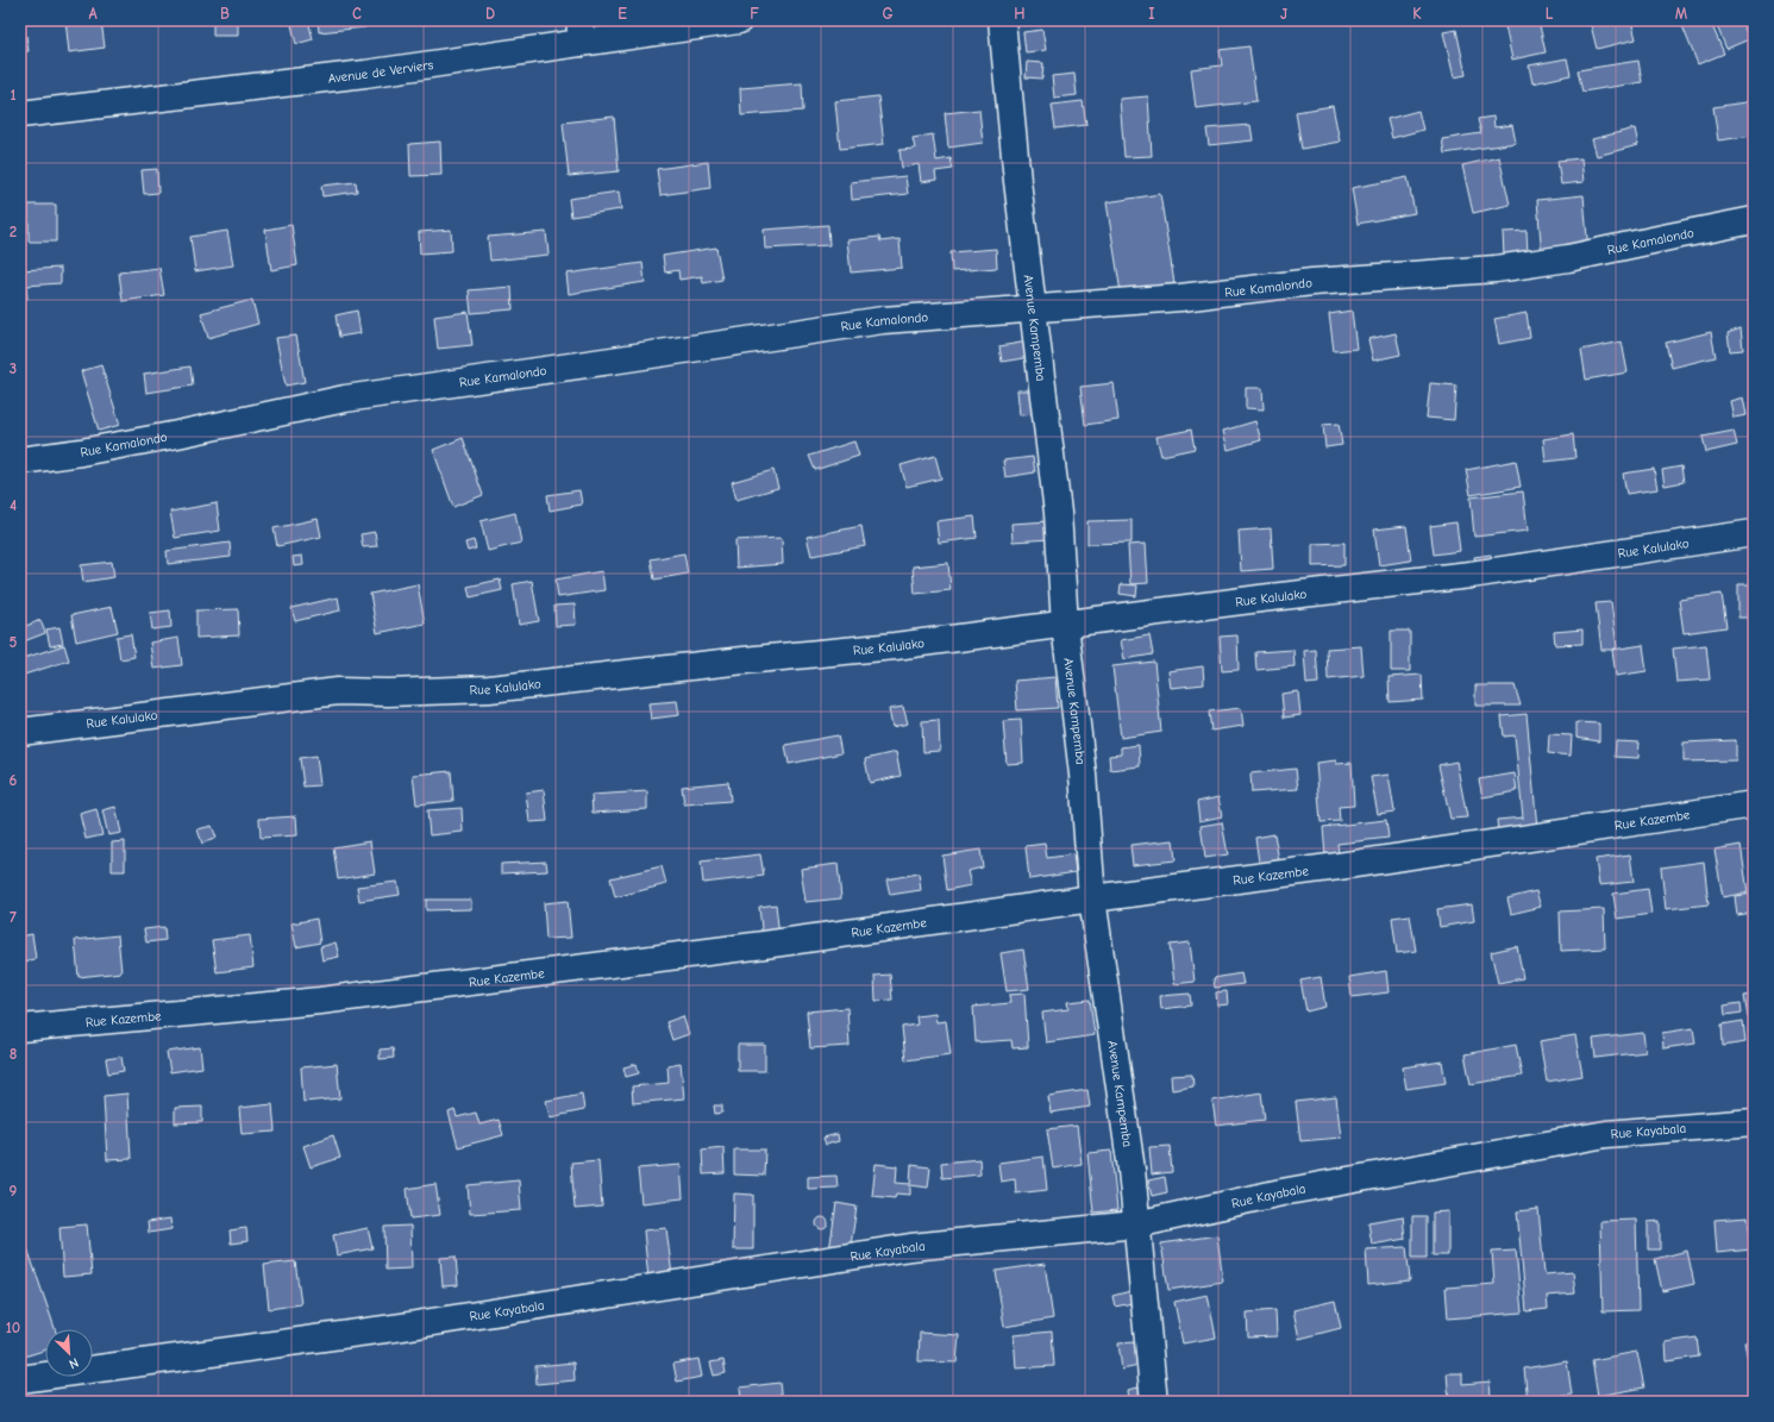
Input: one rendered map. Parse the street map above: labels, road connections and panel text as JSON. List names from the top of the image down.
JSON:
{
  "streets": {
    "street": [
      "Avenue de Verviers",
      "Rue Kamalondo",
      "Avenue Kampemba",
      "Rue Kalulako",
      "Rue Kazembe",
      "Rue Kayabala"
    ]
  },
  "crossings": [
    ["Rue Kamalondo", "Avenue Kampemba"],
    ["Avenue Kampemba", "Rue Kalulako"],
    ["Avenue Kampemba", "Rue Kazembe"],
    ["Avenue Kampemba", "Rue Kayabala"]
  ],
  "north": "bottom right",
  "grid": {
    "columns": [
      "A",
      "B",
      "C",
      "D",
      "E",
      "F",
      "G",
      "H",
      "I",
      "J",
      "K",
      "L",
      "M"
    ],
    "rows": [
      "1",
      "2",
      "3",
      "4",
      "5",
      "6",
      "7",
      "8",
      "9",
      "10"
    ]
  }
}
